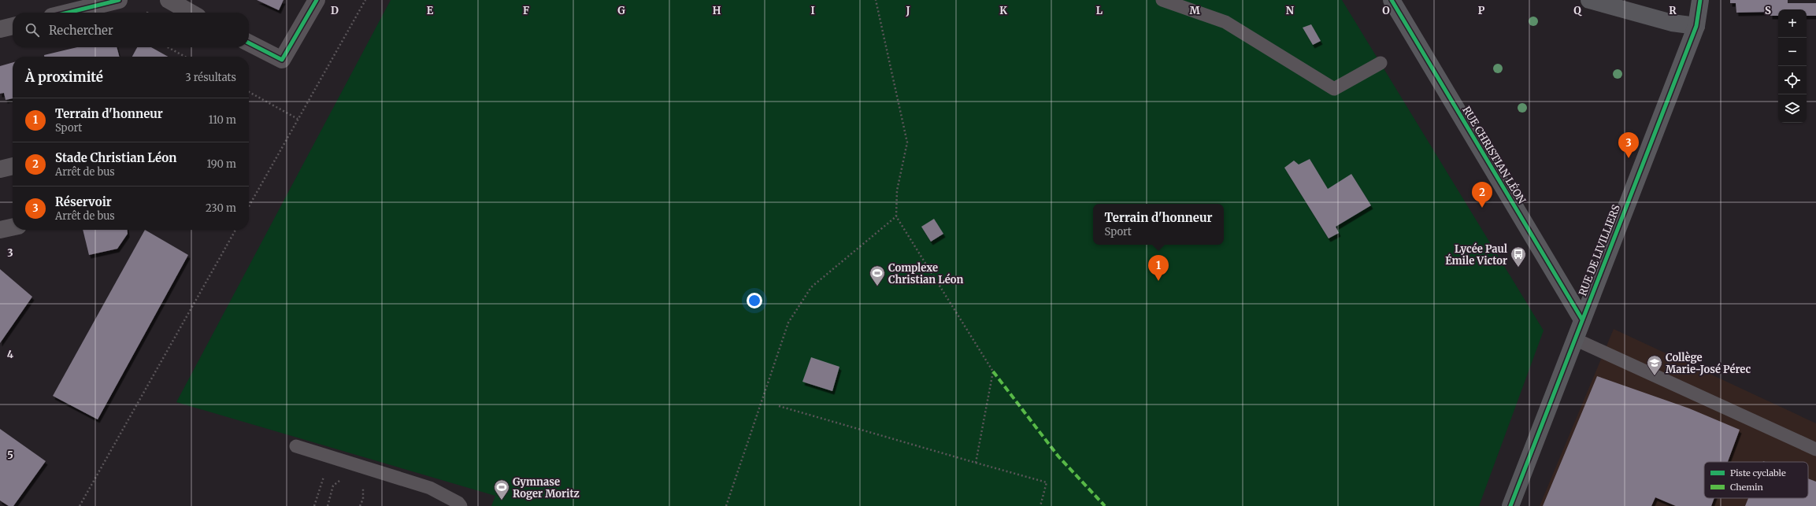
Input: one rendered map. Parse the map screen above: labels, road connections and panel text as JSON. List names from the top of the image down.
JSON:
{
  "streets": {
    "street": ["RUE CHRISTIAN LÉON", "RUE DE LIVILLIERS"]
  },
  "crossings": [
    ["RUE CHRISTIAN LÉON", "RUE DE LIVILLIERS"]
  ],
  "places": {
    "bus stop": ["Lycée Paul Émile Victor"],
    "sports": ["Complexe Christian Léon", "Gymnase Roger Moritz"],
    "school or university": ["Collège Marie-José Pérec"]
  },
  "legend": ["Piste cyclable", "Chemin"],
  "page": {
    "map_buttons": ["+", "−"],
    "search": "Rechercher",
    "heading": ["À proximité", "3 résultats"],
    "list": [
      {
        "mark": "1",
        "name": "Terrain d'honneur",
        "note": "Sport",
        "value": "110 m"
      },
      {
        "mark": "2",
        "name": "Stade Christian Léon",
        "note": "Arrêt de bus",
        "value": "190 m"
      },
      {
        "mark": "3",
        "name": "Réservoir",
        "note": "Arrêt de bus",
        "value": "230 m"
      }
    ],
    "pins": ["3", "2", "1"],
    "popup": ["Terrain d'honneur", "Sport"]
  },
  "grid": {
    "columns": [
      "D",
      "E",
      "F",
      "G",
      "H",
      "I",
      "J",
      "K",
      "L",
      "M",
      "N",
      "O",
      "P",
      "Q",
      "R",
      "S"
    ],
    "rows": ["3", "4", "5"]
  }
}
